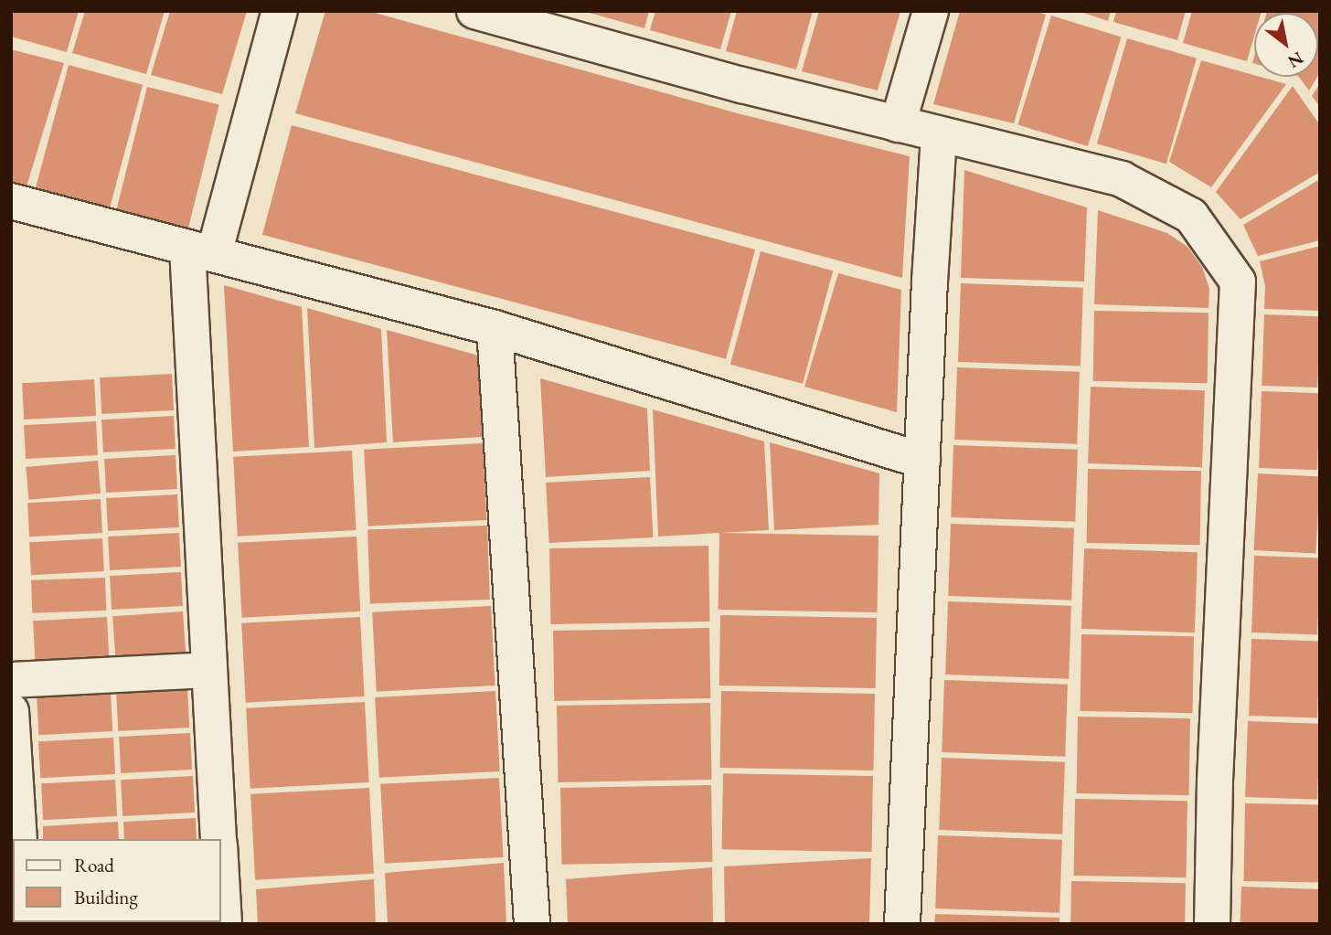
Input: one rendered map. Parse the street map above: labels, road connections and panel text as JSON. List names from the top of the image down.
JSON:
{
  "legend": ["Road", "Building"],
  "north": "bottom right"
}
